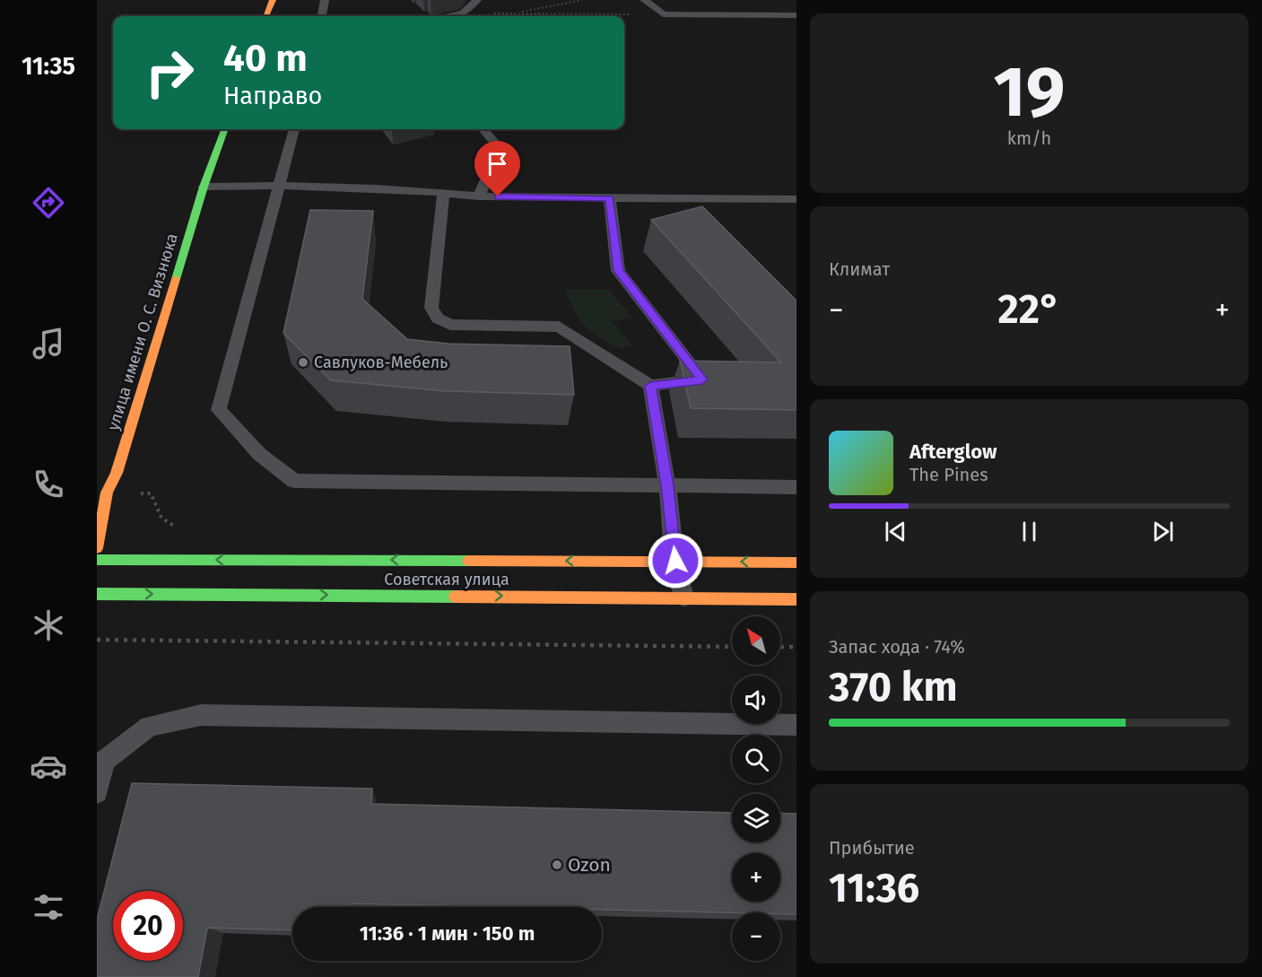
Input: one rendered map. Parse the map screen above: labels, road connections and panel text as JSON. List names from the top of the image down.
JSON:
{
  "streets": {
    "main road": ["улица имени О. С. Визнюка", "Советская улица"]
  },
  "places": ["Савлуков-Мебель", "Ozon"],
  "north": "top left",
  "page": {
    "tabs": "11:35",
    "tile": [
      ["19", "km/h"],
      "Климат",
      ["Запас хода · 74%", "370 km"],
      ["Прибытие", "11:36"]
    ],
    "turn": ["40 m", "Направо"],
    "heat": ["−", "22°", "+"],
    "song": ["Afterglow", "The Pines"],
    "map_buttons": ["+", "−"],
    "limit": "20",
    "trip": "11:36 · 1 мин · 150 m"
  }
}
